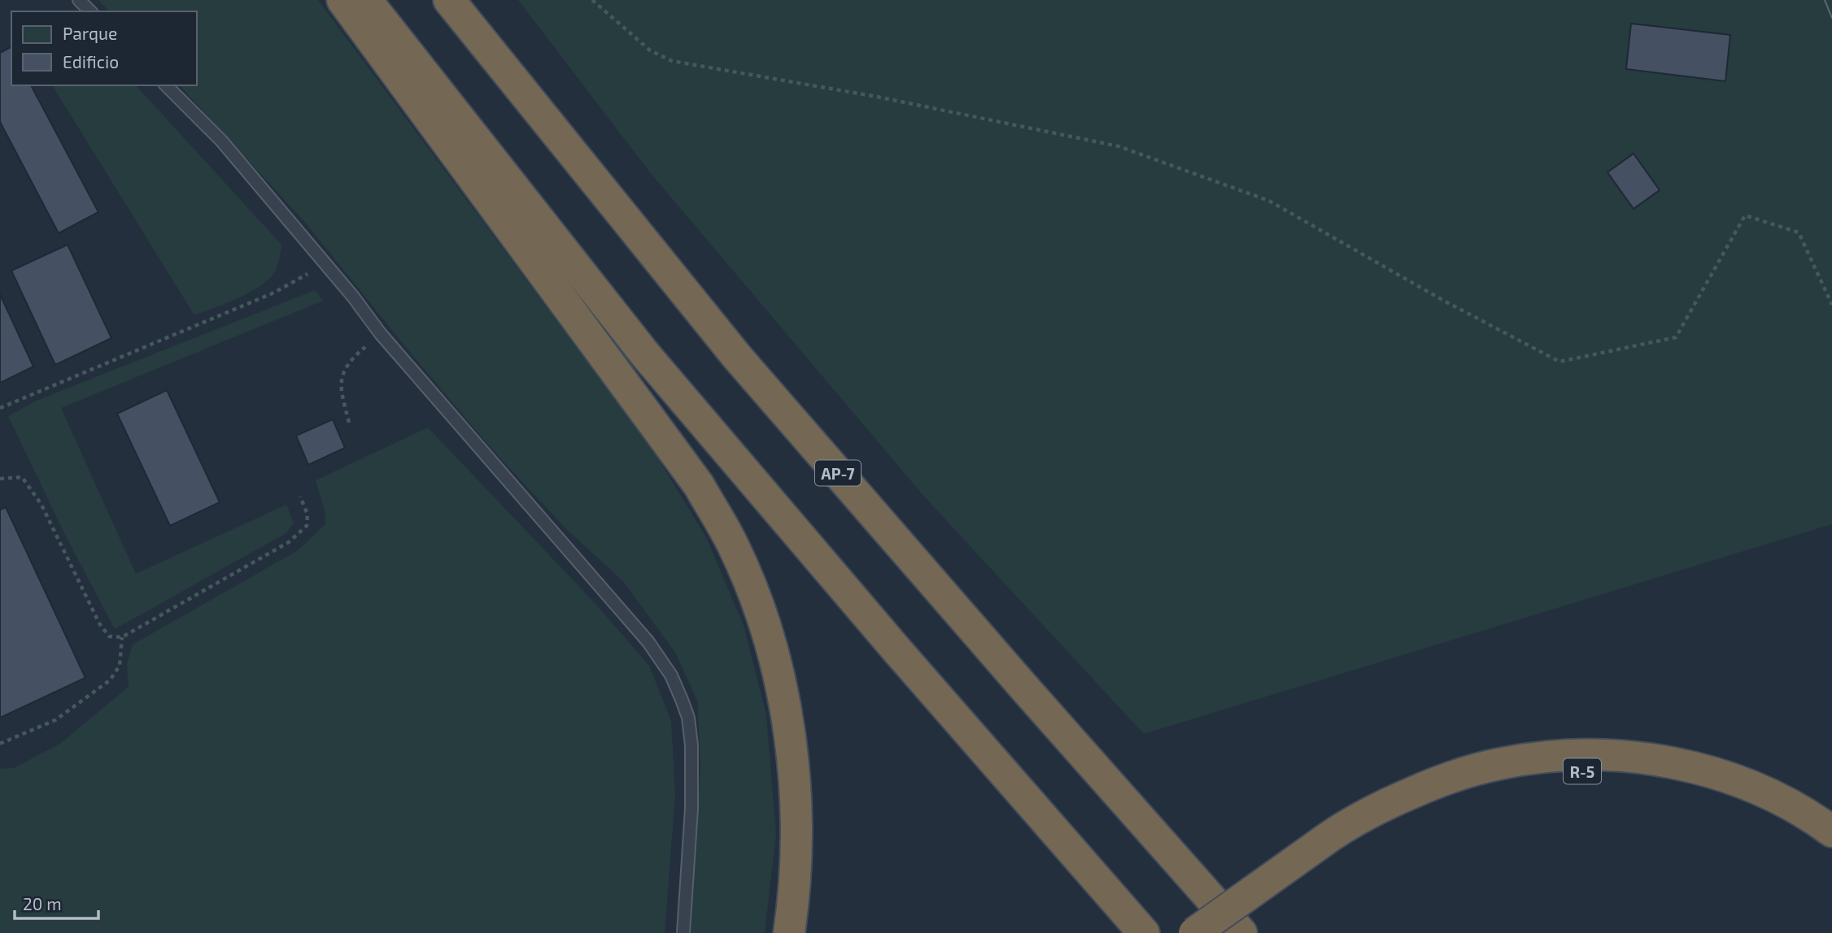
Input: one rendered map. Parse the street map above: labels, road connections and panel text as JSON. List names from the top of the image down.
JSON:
{
  "streets": {
    "highway": ["AP-7", "R-5"]
  },
  "legend": ["Parque", "Edificio"],
  "scale_bar": "20 m"
}
